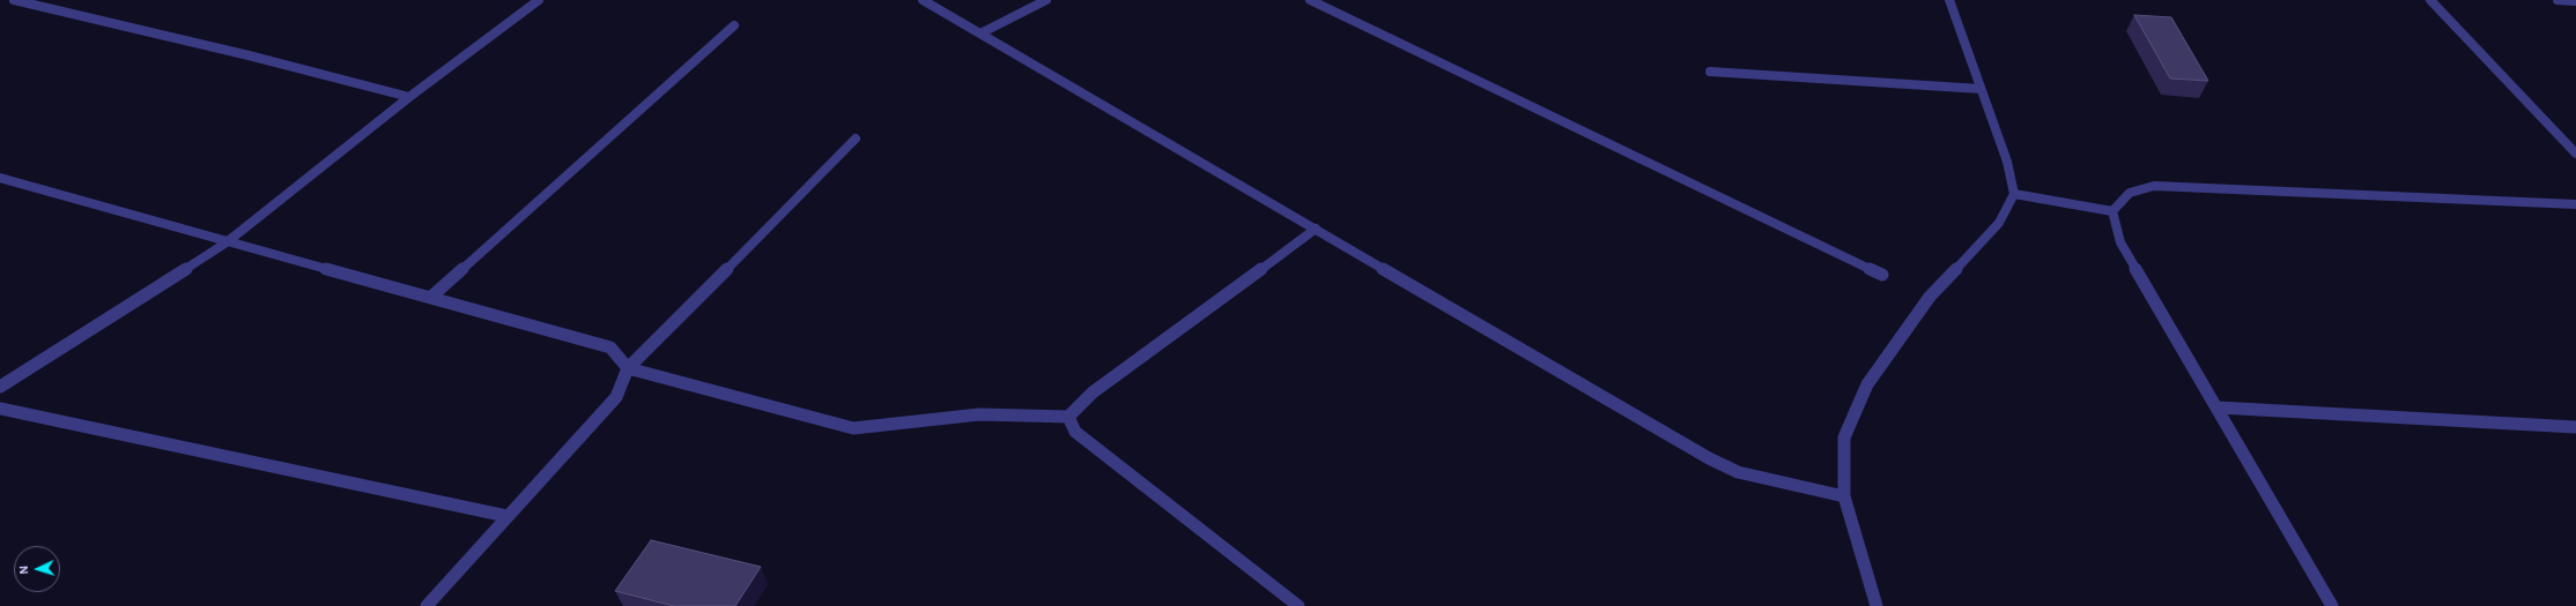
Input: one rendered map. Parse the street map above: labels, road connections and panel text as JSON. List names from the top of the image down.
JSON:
{
  "north": "left"
}
